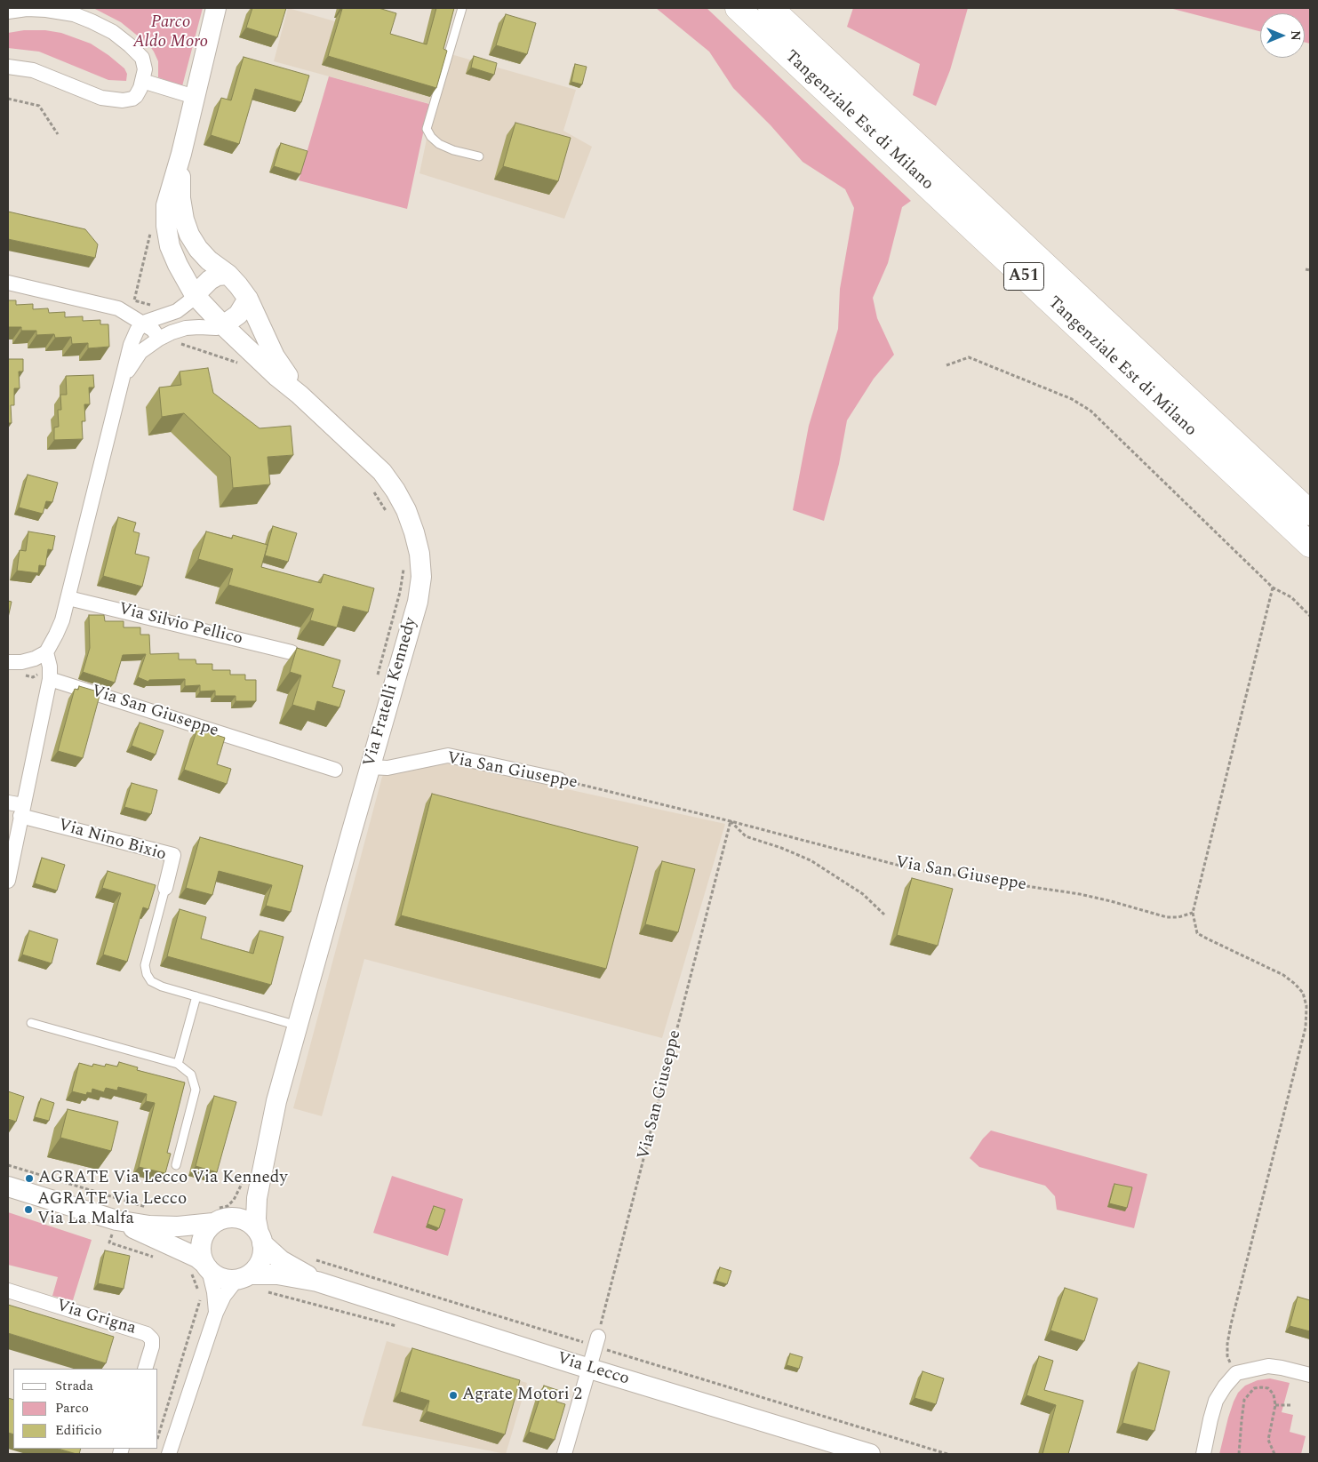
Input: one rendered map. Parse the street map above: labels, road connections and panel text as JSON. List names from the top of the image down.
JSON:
{
  "streets": {
    "highway": ["Tangenziale Est di Milano", "A51"],
    "street": [
      "Via Silvio Pellico",
      "Via Fratelli Kennedy",
      "Via San Giuseppe",
      "Via Nino Bixio",
      "Via Grigna",
      "Via Lecco"
    ]
  },
  "crossings": [
    ["Via Fratelli Kennedy", "Via San Giuseppe"],
    ["Via Fratelli Kennedy", "Via Lecco"]
  ],
  "parks": ["Parco Aldo Moro"],
  "places": ["AGRATE Via Lecco Via Kennedy", "AGRATE Via Lecco Via La Malfa", "Agrate Motori 2"],
  "legend": ["Strada", "Parco", "Edificio"],
  "north": "right"
}
